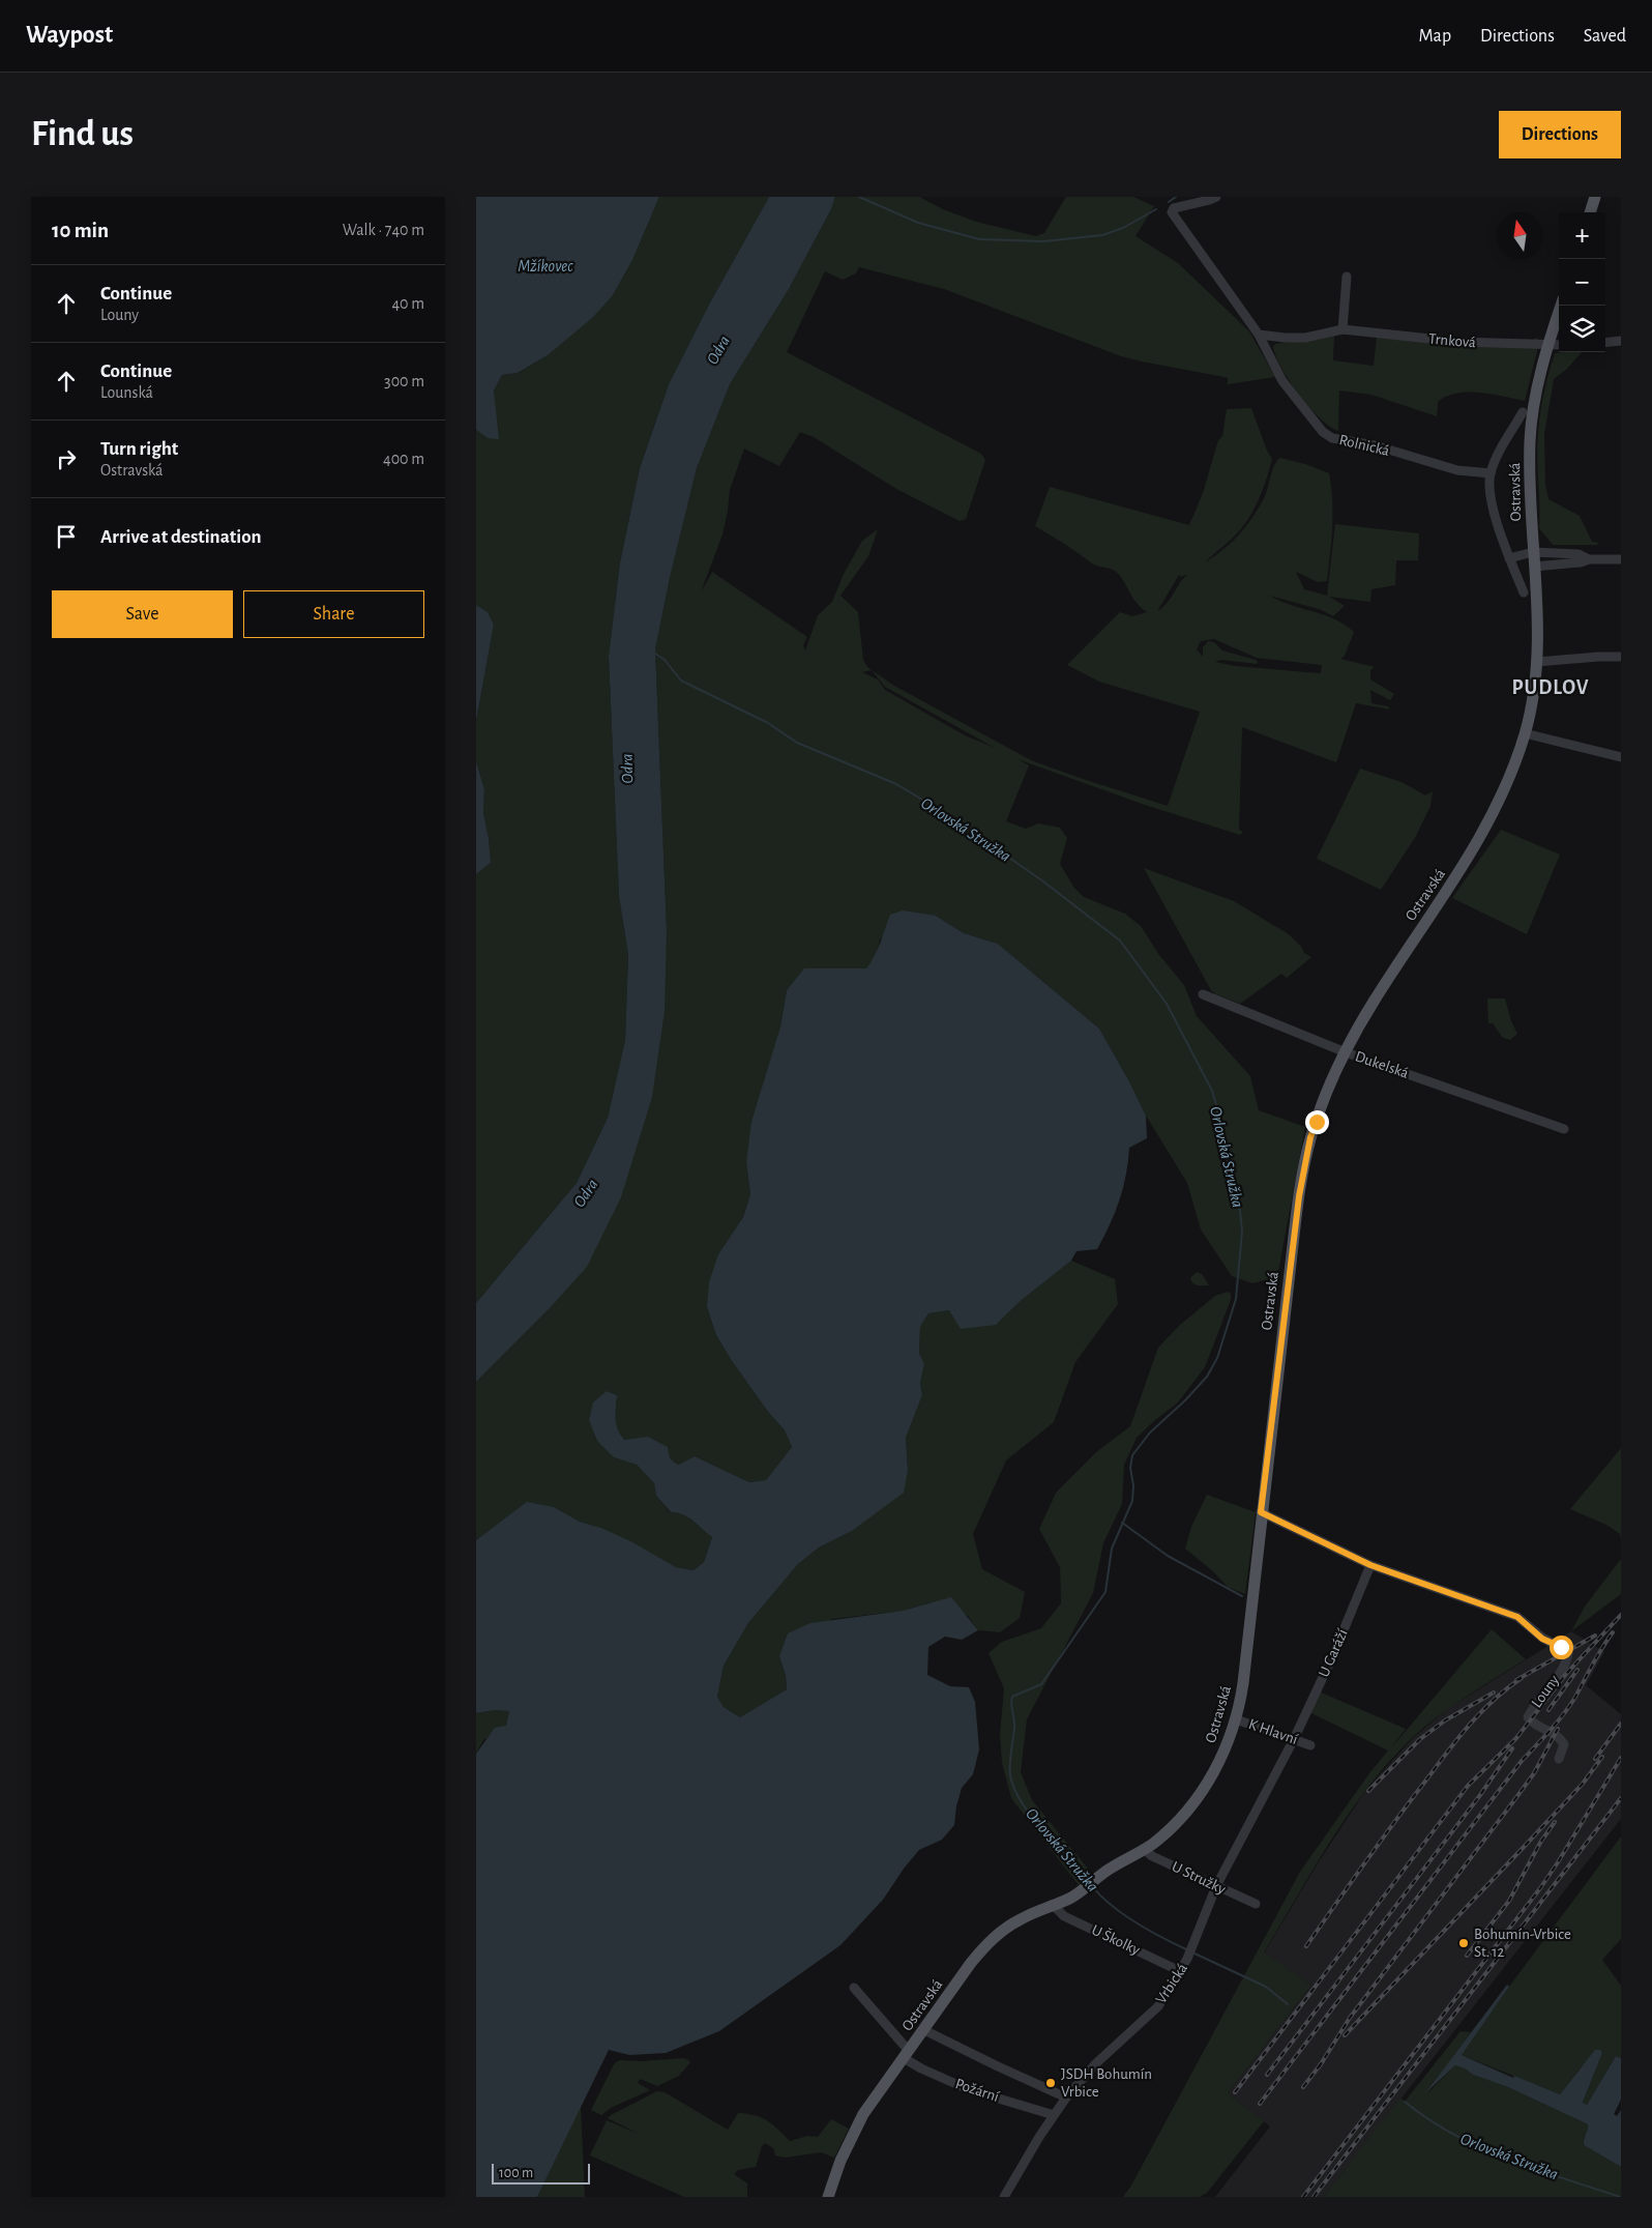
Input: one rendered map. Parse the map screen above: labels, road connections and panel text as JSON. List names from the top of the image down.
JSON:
{
  "streets": {
    "main road": ["Ostravská"],
    "street": [
      "Trnková",
      "Rolnická",
      "Dukelská",
      "U Garáží",
      "Louny",
      "K Hlavní",
      "U Stružky",
      "U Školky",
      "Vrbická",
      "Požární"
    ]
  },
  "crossings": [
    ["Trnková", "Ostravská"],
    ["Rolnická", "Ostravská"],
    ["Ostravská", "Dukelská"],
    ["Ostravská", "K Hlavní"],
    ["Ostravská", "U Stružky"],
    ["Ostravská", "U Školky"],
    ["Ostravská", "Požární"],
    ["U Garáží", "Louny"],
    ["U Garáží", "K Hlavní"],
    ["U Garáží", "Vrbická"],
    ["K Hlavní", "Vrbická"],
    ["U Stružky", "Vrbická"],
    ["U Školky", "Vrbická"],
    ["Vrbická", "Požární"]
  ],
  "districts": ["PUDLOV"],
  "water": ["Mžíkovec", "Odra", "Orlovská Stružka"],
  "places": ["Bohumín-Vrbice St. 12", "JSDH Bohumín Vrbice"],
  "scale_bar": "100 m",
  "north": "top",
  "page": {
    "header": "Waypost",
    "nav": ["Map", "Directions", "Saved"],
    "buttons": [
      "Directions",
      ["Save", "Share"]
    ],
    "title": "Find us",
    "heading": ["10 min", "Walk · 740 m"],
    "map_buttons": ["+", "−"],
    "list": [
      ["Continue", "Louny", "40 m"],
      ["Continue", "Lounská", "300 m"],
      ["Turn right", "Ostravská", "400 m"],
      "Arrive at destination"
    ],
    "scale": "100 m"
  }
}
